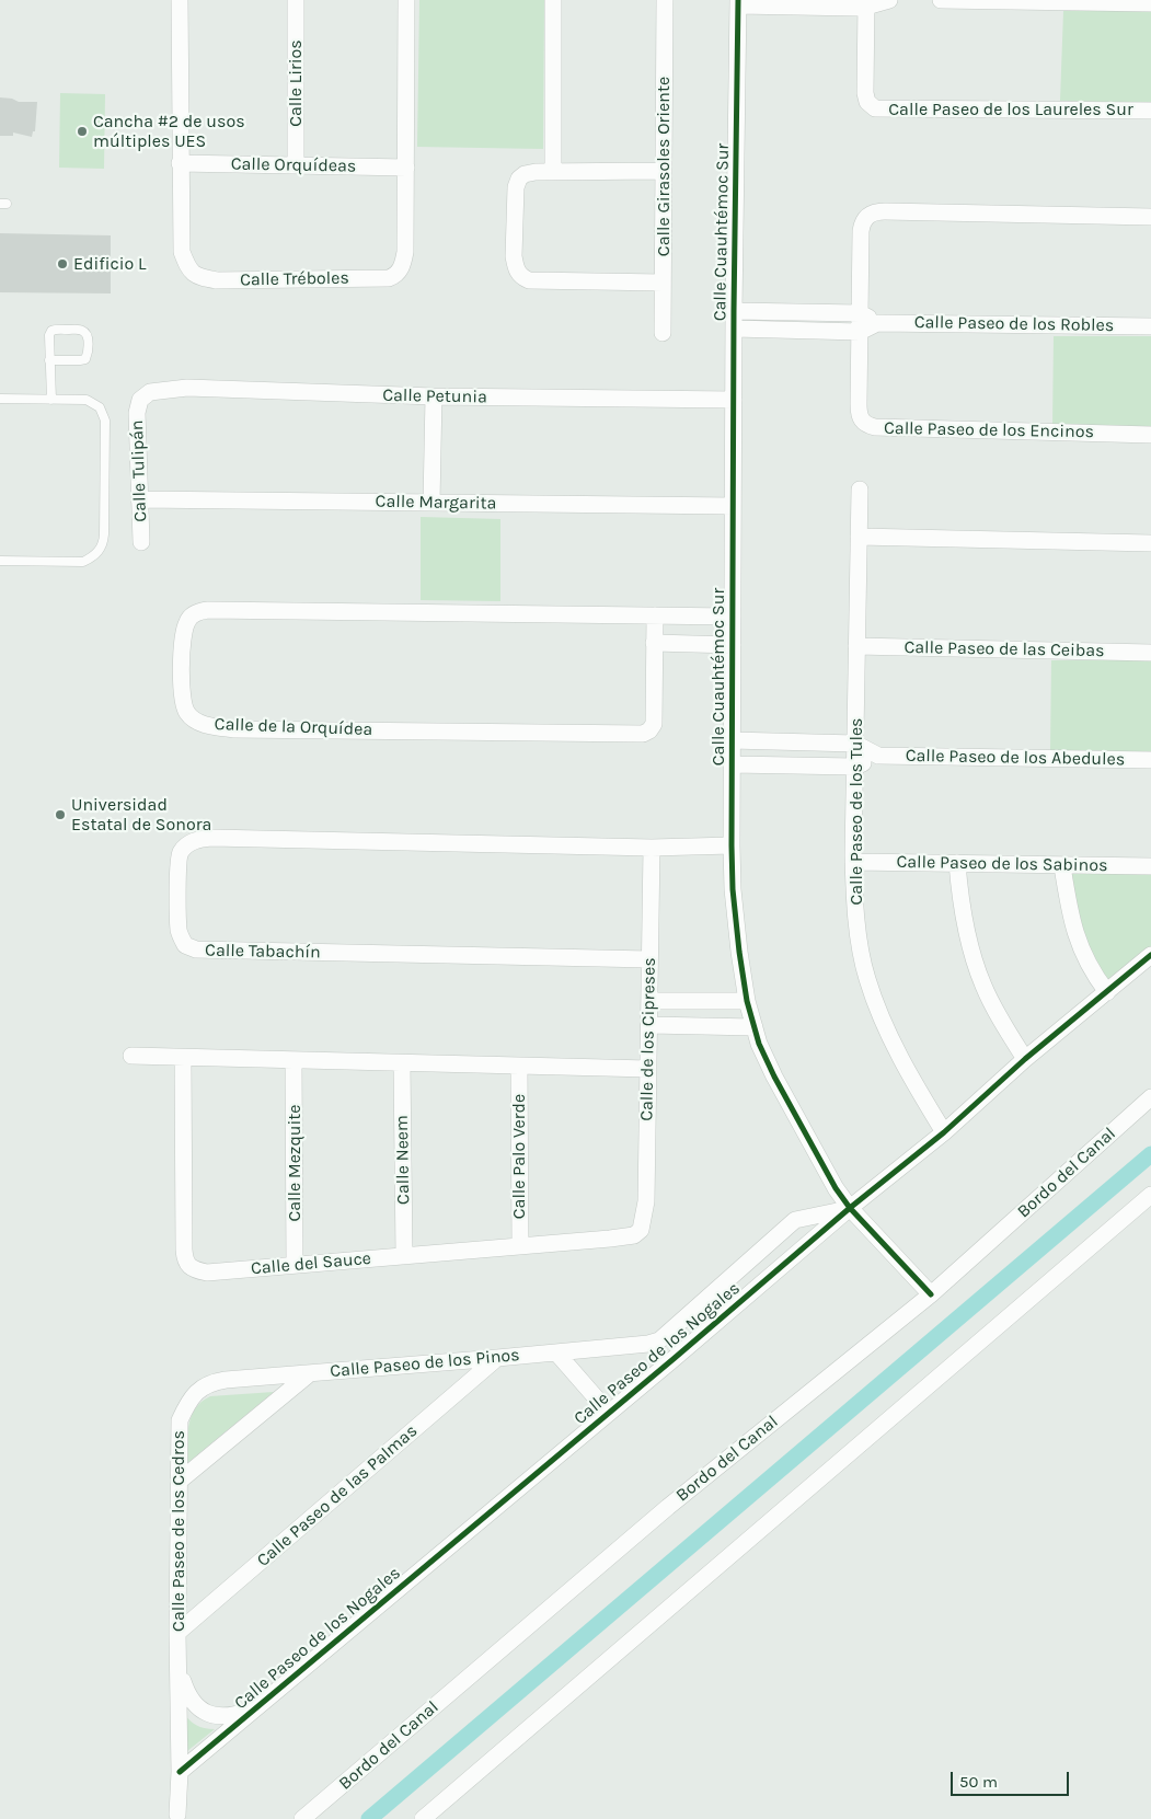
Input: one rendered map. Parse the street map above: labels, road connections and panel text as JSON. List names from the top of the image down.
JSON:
{
  "streets": {
    "street": [
      "Calle Lirios",
      "Calle Paseo de los Laureles Sur",
      "Calle Orquídeas",
      "Calle Girasoles Oriente",
      "Calle Cuauhtémoc Sur",
      "Calle Tréboles",
      "Calle Paseo de los Robles",
      "Calle Petunia",
      "Calle Paseo de los Encinos",
      "Calle Tulipán",
      "Calle Margarita",
      "Calle Paseo de las Ceibas",
      "Calle de la Orquídea",
      "Calle Paseo de los Abedules",
      "Calle Paseo de los Tules",
      "Calle Paseo de los Sabinos",
      "Calle Tabachín",
      "Calle de los Cipreses",
      "Calle Palo Verde",
      "Calle Neem",
      "Calle Mezquite",
      "Bordo del Canal",
      "Calle del Sauce",
      "Calle Paseo de los Nogales",
      "Calle Paseo de los Pinos",
      "Calle Paseo de las Palmas",
      "Calle Paseo de los Cedros"
    ]
  },
  "crossings": [
    ["Calle Lirios", "Calle Orquídeas"],
    ["Calle Orquídeas", "Calle Tréboles"],
    ["Calle Cuauhtémoc Sur", "Calle Paseo de los Robles"],
    ["Calle Cuauhtémoc Sur", "Calle Petunia"],
    ["Calle Cuauhtémoc Sur", "Calle Margarita"],
    ["Calle Cuauhtémoc Sur", "Calle de la Orquídea"],
    ["Calle Cuauhtémoc Sur", "Calle Paseo de los Abedules"],
    ["Calle Cuauhtémoc Sur", "Bordo del Canal"],
    ["Calle Cuauhtémoc Sur", "Calle Paseo de los Nogales"],
    ["Calle Paseo de los Robles", "Calle Paseo de los Encinos"],
    ["Calle Petunia", "Calle Tulipán"],
    ["Calle Tulipán", "Calle Margarita"],
    ["Calle Paseo de las Ceibas", "Calle Paseo de los Tules"],
    ["Calle Paseo de los Abedules", "Calle Paseo de los Tules"],
    ["Calle Paseo de los Tules", "Calle Paseo de los Sabinos"],
    ["Calle Paseo de los Tules", "Calle Paseo de los Nogales"],
    ["Calle Tabachín", "Calle de los Cipreses"],
    ["Calle de los Cipreses", "Calle del Sauce"],
    ["Calle Palo Verde", "Calle del Sauce"],
    ["Calle Neem", "Calle del Sauce"],
    ["Calle Mezquite", "Calle del Sauce"],
    ["Calle Paseo de los Nogales", "Calle Paseo de los Pinos"],
    ["Calle Paseo de los Nogales", "Calle Paseo de los Cedros"],
    ["Calle Paseo de los Pinos", "Calle Paseo de las Palmas"],
    ["Calle Paseo de los Pinos", "Calle Paseo de los Cedros"],
    ["Calle Paseo de las Palmas", "Calle Paseo de los Cedros"]
  ],
  "places": ["Cancha #2 de usos múltiples UES", "Edificio L", "Universidad Estatal de Sonora"],
  "scale_bar": "50 m"
}
